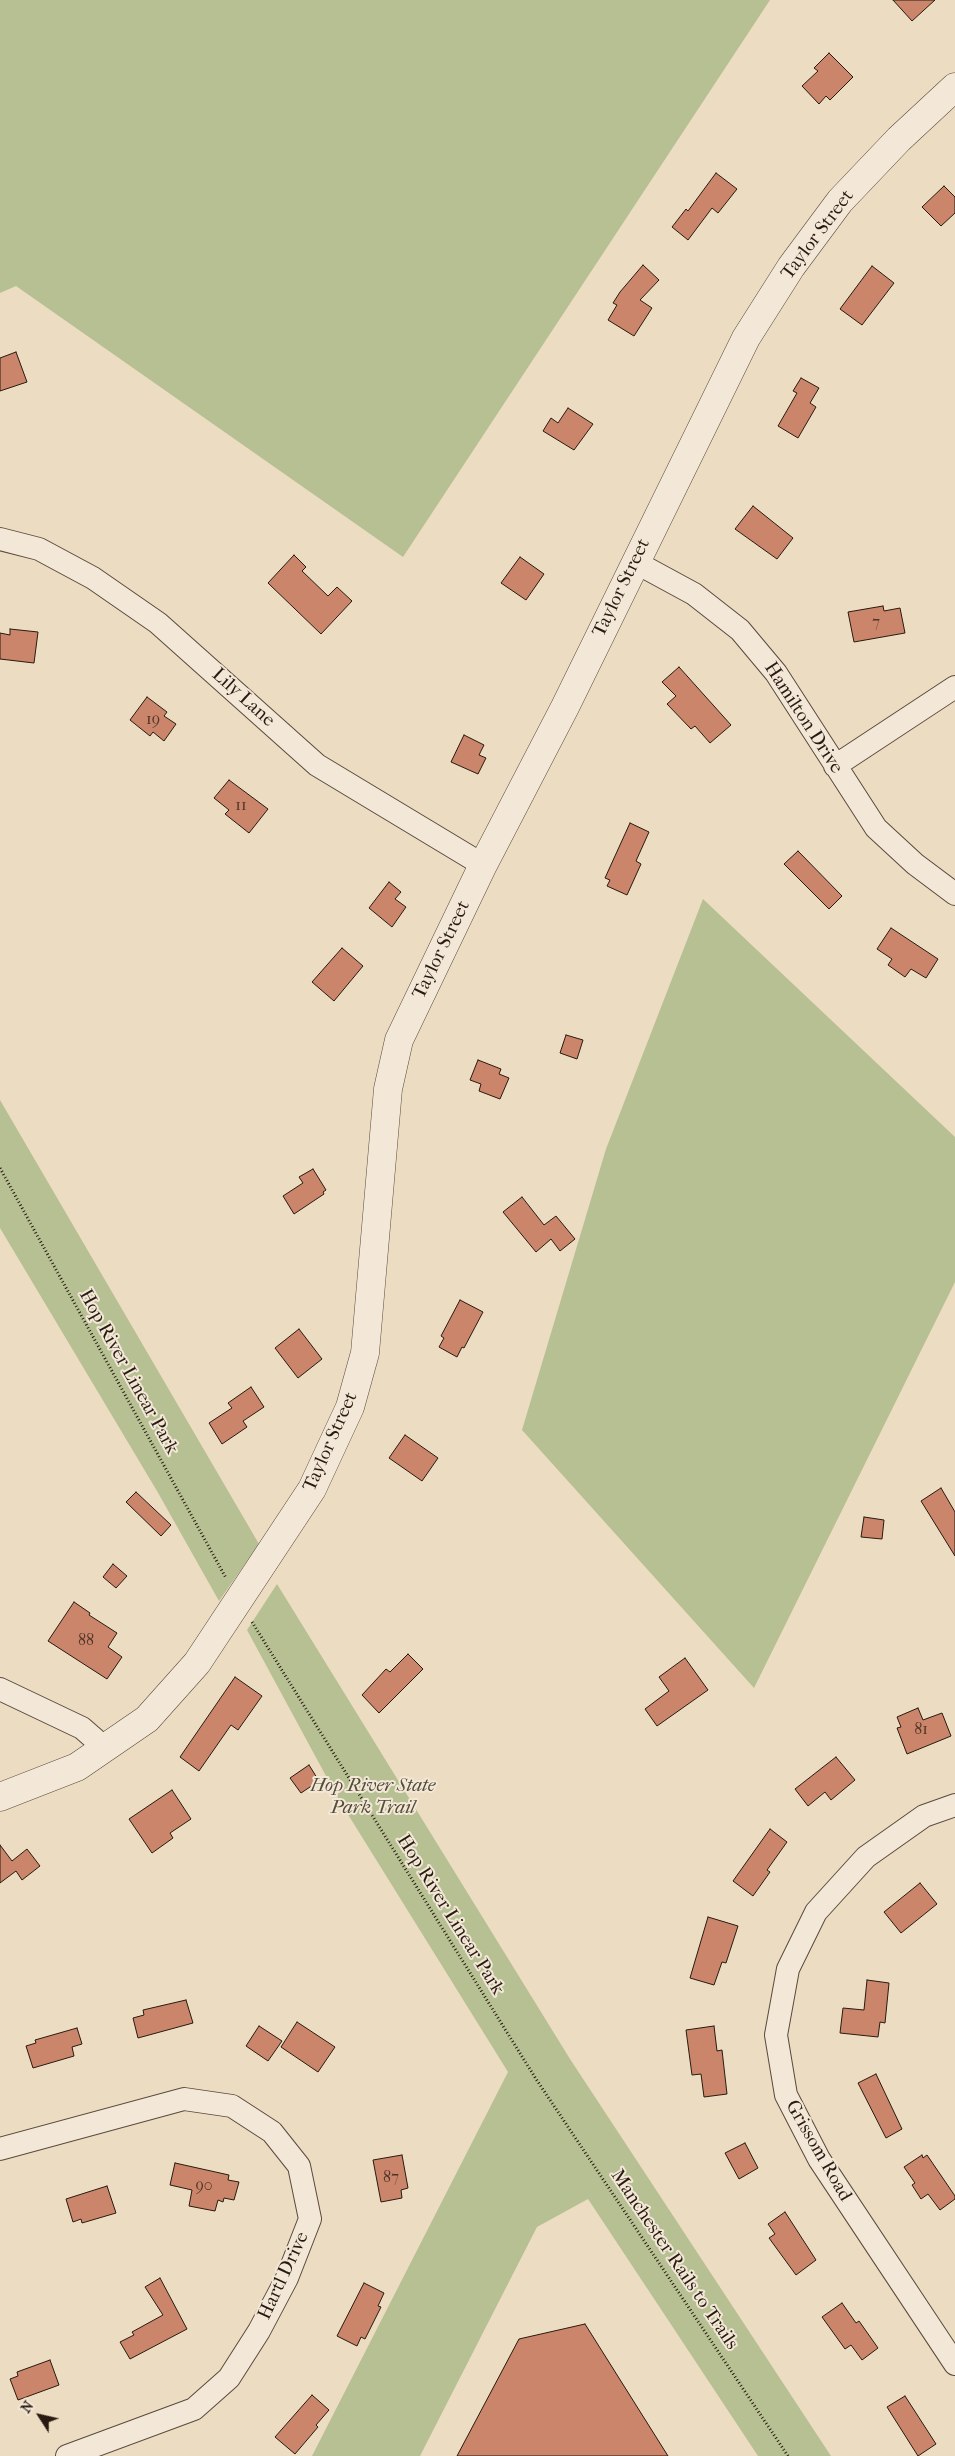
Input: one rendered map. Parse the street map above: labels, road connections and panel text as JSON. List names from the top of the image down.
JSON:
{
  "streets": {
    "street": [
      "Taylor Street",
      "Lily Lane",
      "Hamilton Drive",
      "Grissom Road",
      "Hartl Drive"
    ],
    "path": ["Hop River Linear Park", "Manchester Rails to Trails"]
  },
  "crossings": [
    ["Taylor Street", "Lily Lane"],
    ["Taylor Street", "Hamilton Drive"],
    ["Hop River Linear Park", "Manchester Rails to Trails"]
  ],
  "parks": ["Hop River State Park Trail"],
  "house_numbers": [
    "7",
    "19",
    "11",
    "88",
    "81",
    "87",
    "90"
  ],
  "north": "top left"
}
